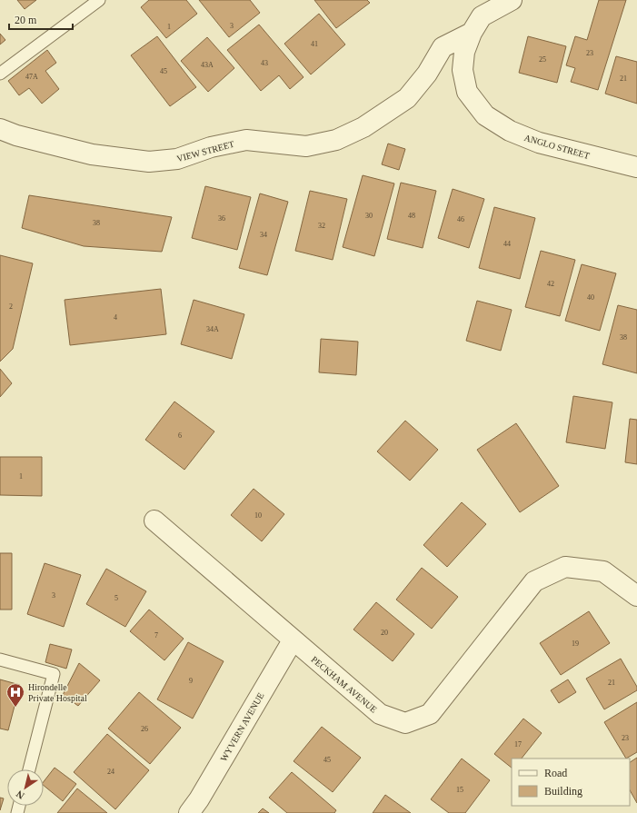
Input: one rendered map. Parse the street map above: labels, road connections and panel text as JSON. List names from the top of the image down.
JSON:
{
  "streets": {
    "street": [
      "ANGLO STREET",
      "VIEW STREET",
      "PECKHAM AVENUE",
      "WYVERN AVENUE"
    ]
  },
  "crossings": [
    ["ANGLO STREET", "VIEW STREET"],
    ["PECKHAM AVENUE", "WYVERN AVENUE"]
  ],
  "places": {
    "hospital": ["Hirondelle Private Hospital"]
  },
  "house_numbers": [
    "3",
    "1",
    "41",
    "23",
    "25",
    "43",
    "43A",
    "45",
    "47A",
    "21",
    "30",
    "48",
    "36",
    "46",
    "38",
    "32",
    "34",
    "44",
    "42",
    "40",
    "2",
    "4",
    "34A",
    "38",
    "6",
    "1",
    "10",
    "3",
    "5",
    "20",
    "7",
    "19",
    "9",
    "21",
    "26",
    "23",
    "17",
    "45",
    "24",
    "15"
  ],
  "legend": ["Road", "Building"],
  "scale_bar": "20 m",
  "north": "bottom left"
}
